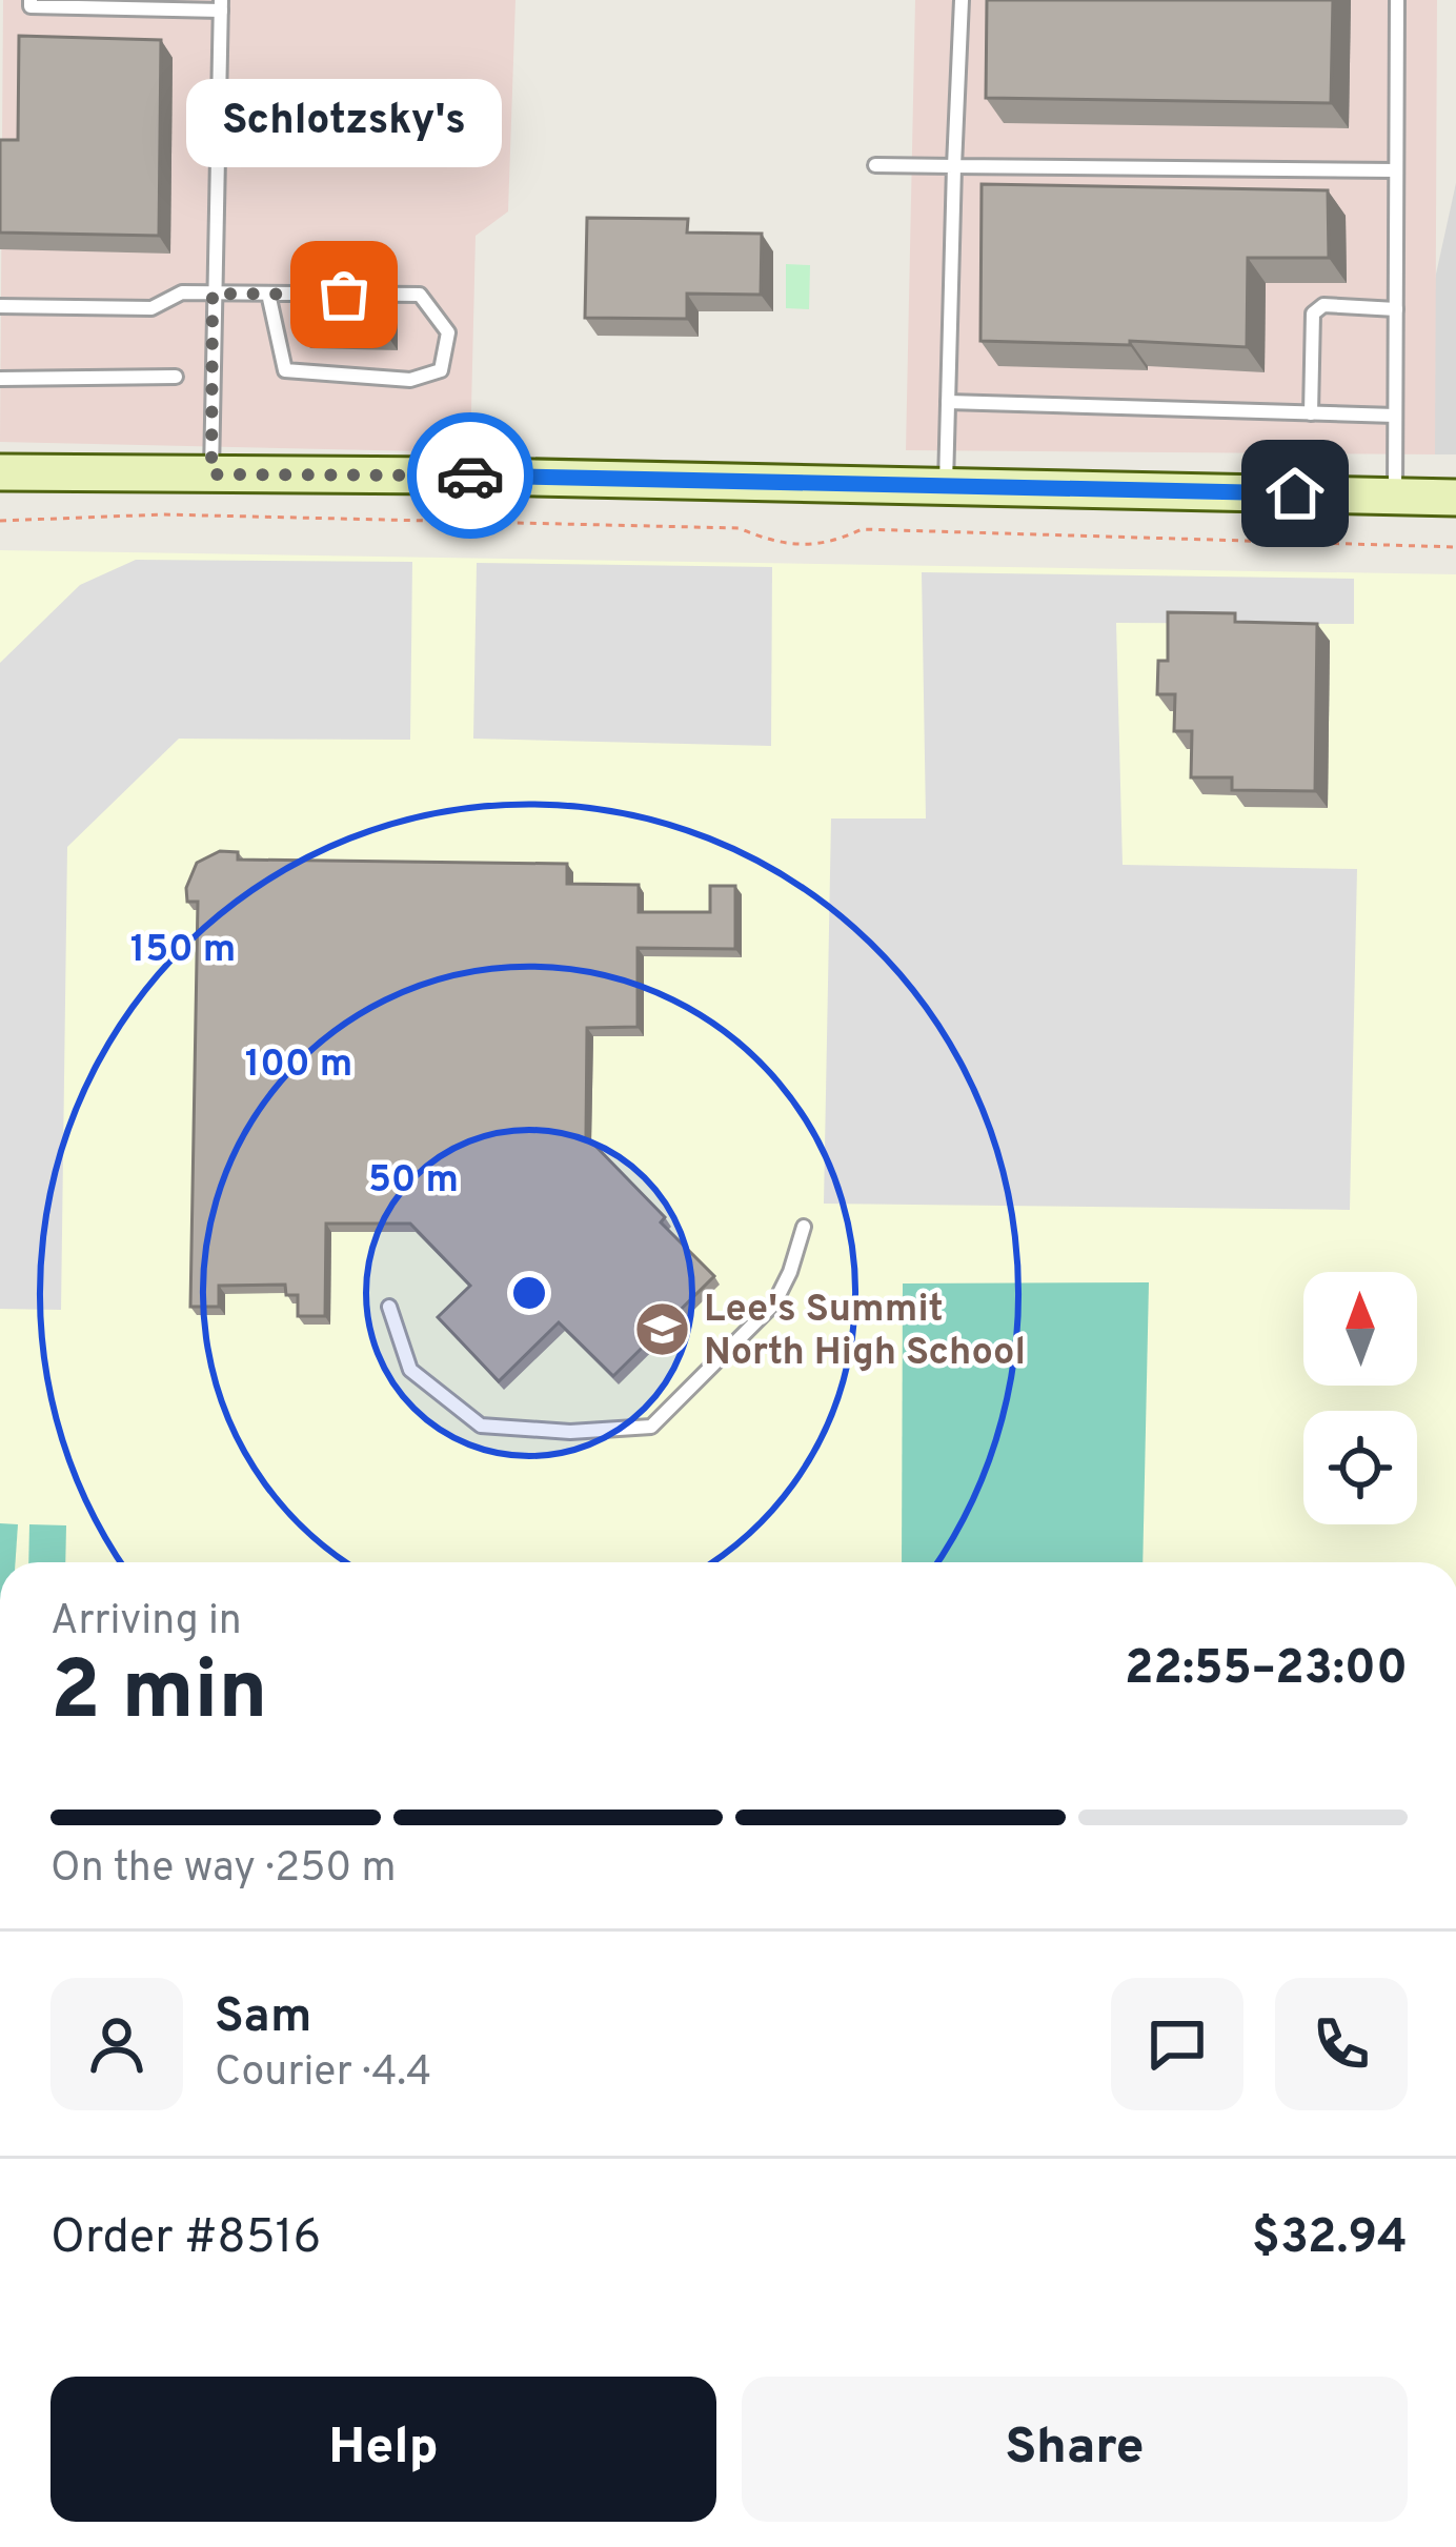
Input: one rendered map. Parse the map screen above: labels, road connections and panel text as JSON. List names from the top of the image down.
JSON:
{
  "places": {
    "other": ["Schlotzsky's"],
    "school or university": ["Lee's Summit North High School"]
  },
  "north": "top",
  "page": {
    "bubble": "Schlotzsky's",
    "heading": ["2 min", "Arriving in", "22:55–23:00"],
    "panel": [
      "Sam",
      "Courier · 4.4",
      "Order #8516",
      "$32.94"
    ],
    "bar": "On the way · 250 m",
    "buttons": ["Help", "Share"]
  },
  "rings": ["150 m", "100 m", "50 m"]
}
